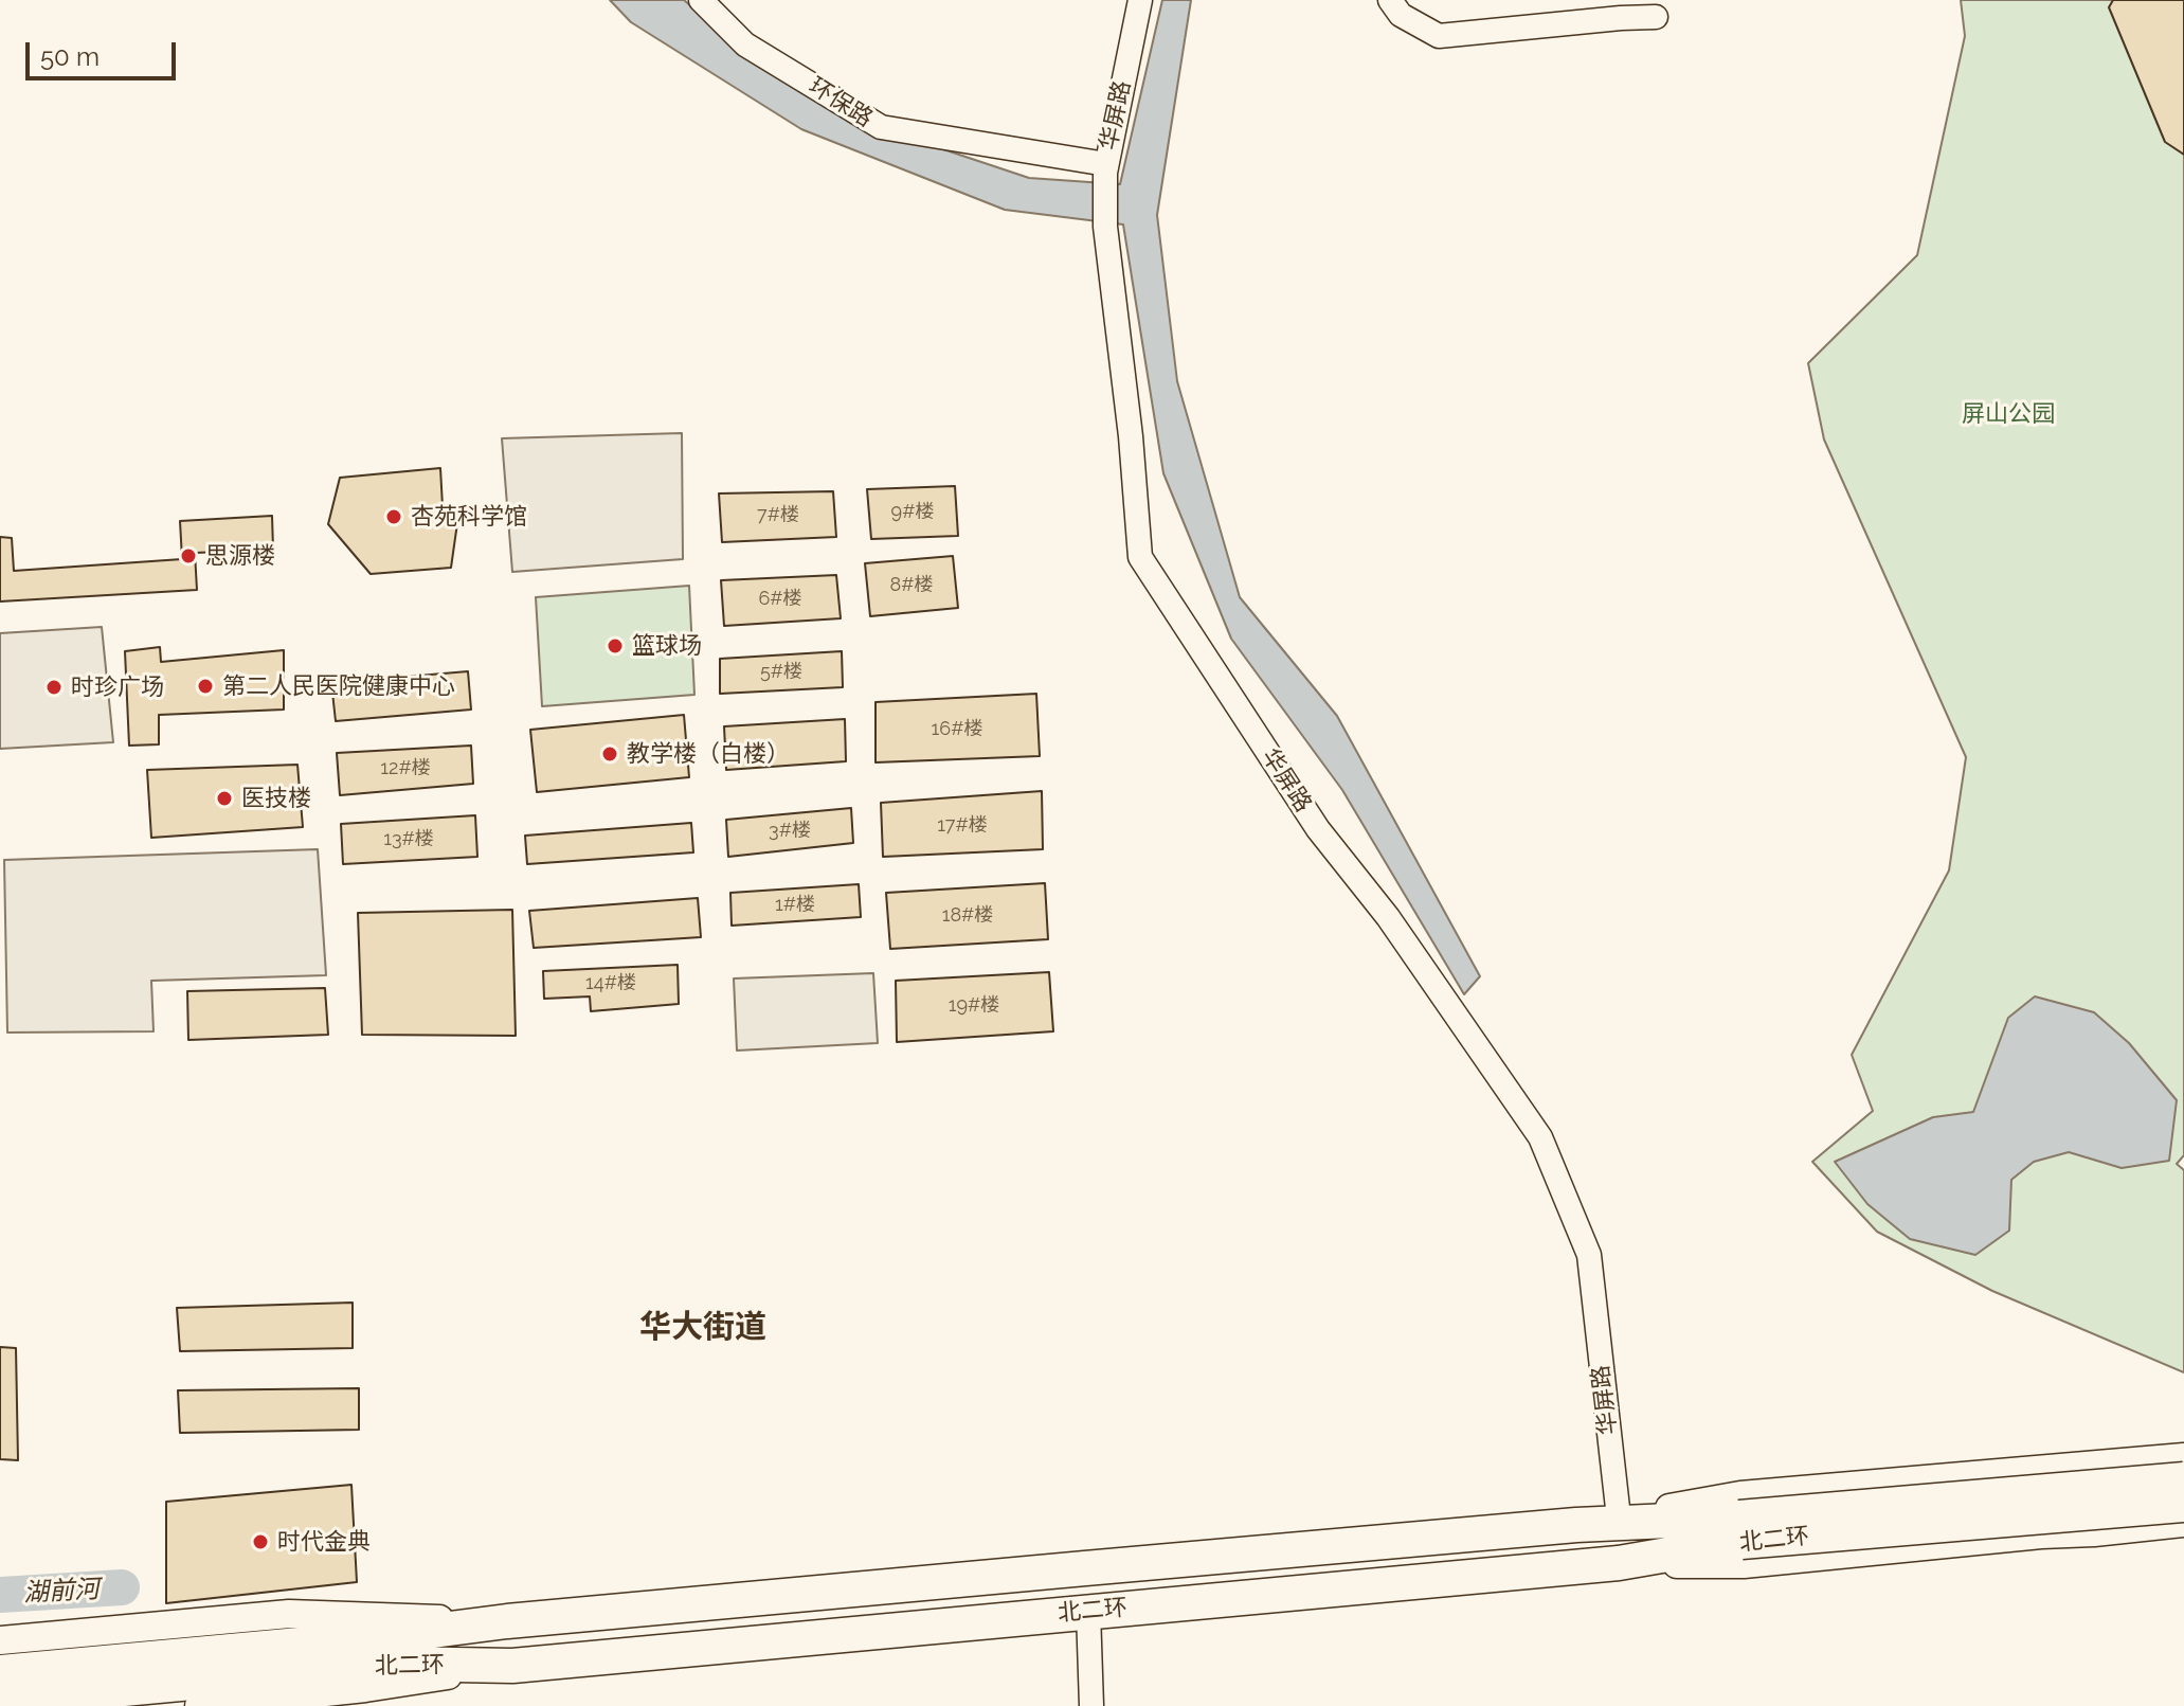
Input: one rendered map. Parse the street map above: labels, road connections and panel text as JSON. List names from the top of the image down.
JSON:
{
  "streets": {
    "highway": ["北二环"],
    "street": ["环保路", "华屏路"]
  },
  "crossings": [
    ["环保路", "华屏路"]
  ],
  "districts": ["华大街道"],
  "water": ["湖前河"],
  "parks": ["屏山公园"],
  "places": [
    "杏苑科学馆",
    "思源楼",
    "篮球场",
    "第二人民医院健康中心",
    "时珍广场",
    "教学楼（白楼）",
    "医技楼",
    "时代金典"
  ],
  "house_numbers": [
    "9#楼",
    "7#楼",
    "8#楼",
    "6#楼",
    "5#楼",
    "16#楼",
    "12#楼",
    "17#楼",
    "3#楼",
    "13#楼",
    "1#楼",
    "18#楼",
    "14#楼",
    "19#楼"
  ],
  "scale_bar": "50 m"
}
